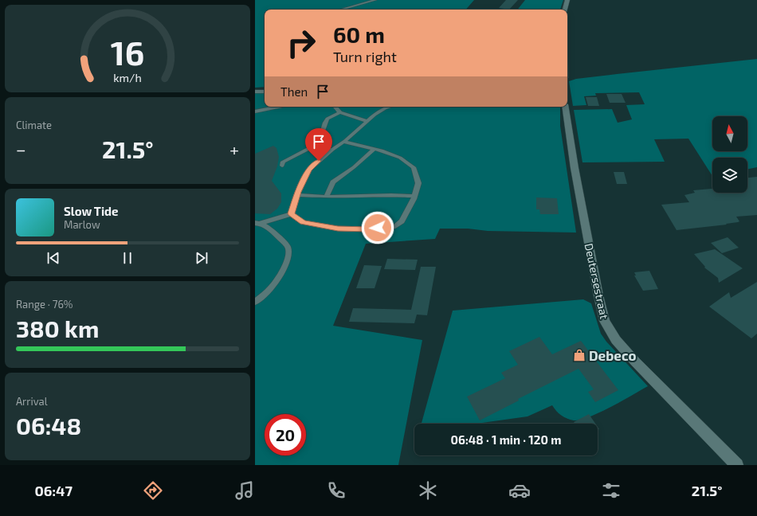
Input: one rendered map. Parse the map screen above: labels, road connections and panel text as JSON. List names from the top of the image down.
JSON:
{
  "streets": {
    "street": ["Deutersestraat"]
  },
  "places": {
    "shop": ["Debeco"]
  },
  "north": "top",
  "page": {
    "turn": ["60 m", "Turn right"],
    "then": "Then",
    "tile": [
      "Climate",
      ["Range · 76%", "380 km"],
      ["Arrival", "06:48"]
    ],
    "heat": ["−", "21.5°", "+"],
    "song": ["Slow Tide", "Marlow"],
    "limit": "20",
    "trip": "06:48 · 1 min · 120 m",
    "tabs": ["06:47", "21.5°"],
    "gauge": ["16", "km/h"]
  }
}
